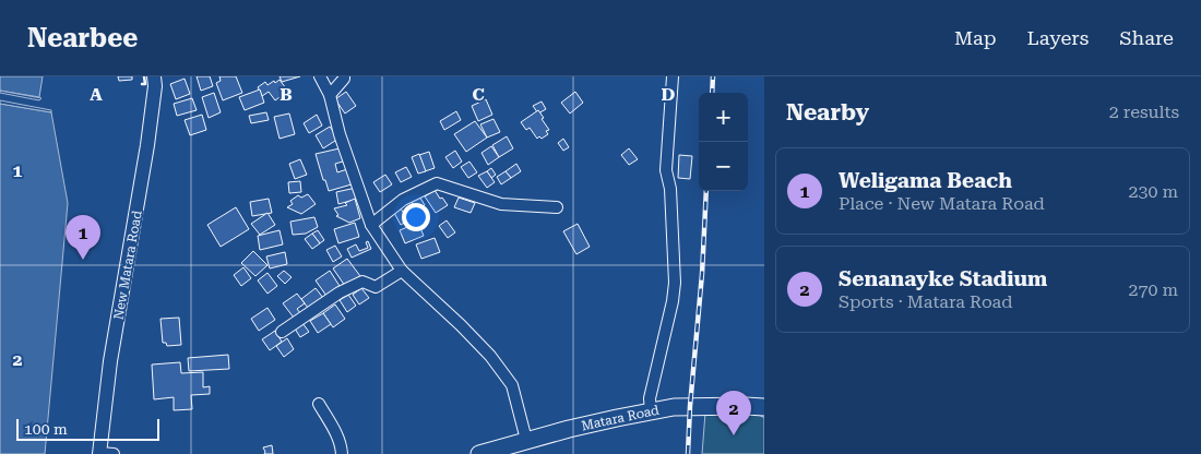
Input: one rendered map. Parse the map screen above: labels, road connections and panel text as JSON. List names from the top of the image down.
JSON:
{
  "streets": {
    "highway": ["Matara Road"],
    "main road": ["New Matara Road"]
  },
  "scale_bar": "100 m",
  "page": {
    "header": "Nearbee",
    "nav": ["Map", "Layers", "Share"],
    "heading": ["Nearby", "2 results"],
    "map_buttons": ["+", "−"],
    "list": [
      {
        "mark": "1",
        "name": "Weligama Beach",
        "note": "Place · New Matara Road",
        "value": "230 m"
      },
      {
        "mark": "2",
        "name": "Senanayke Stadium",
        "note": "Sports · Matara Road",
        "value": "270 m"
      }
    ],
    "pins": ["1", "2"],
    "scale": "100 m"
  },
  "grid": {
    "columns": [
      "A",
      "B",
      "C",
      "D"
    ],
    "rows": ["1", "2"]
  }
}
